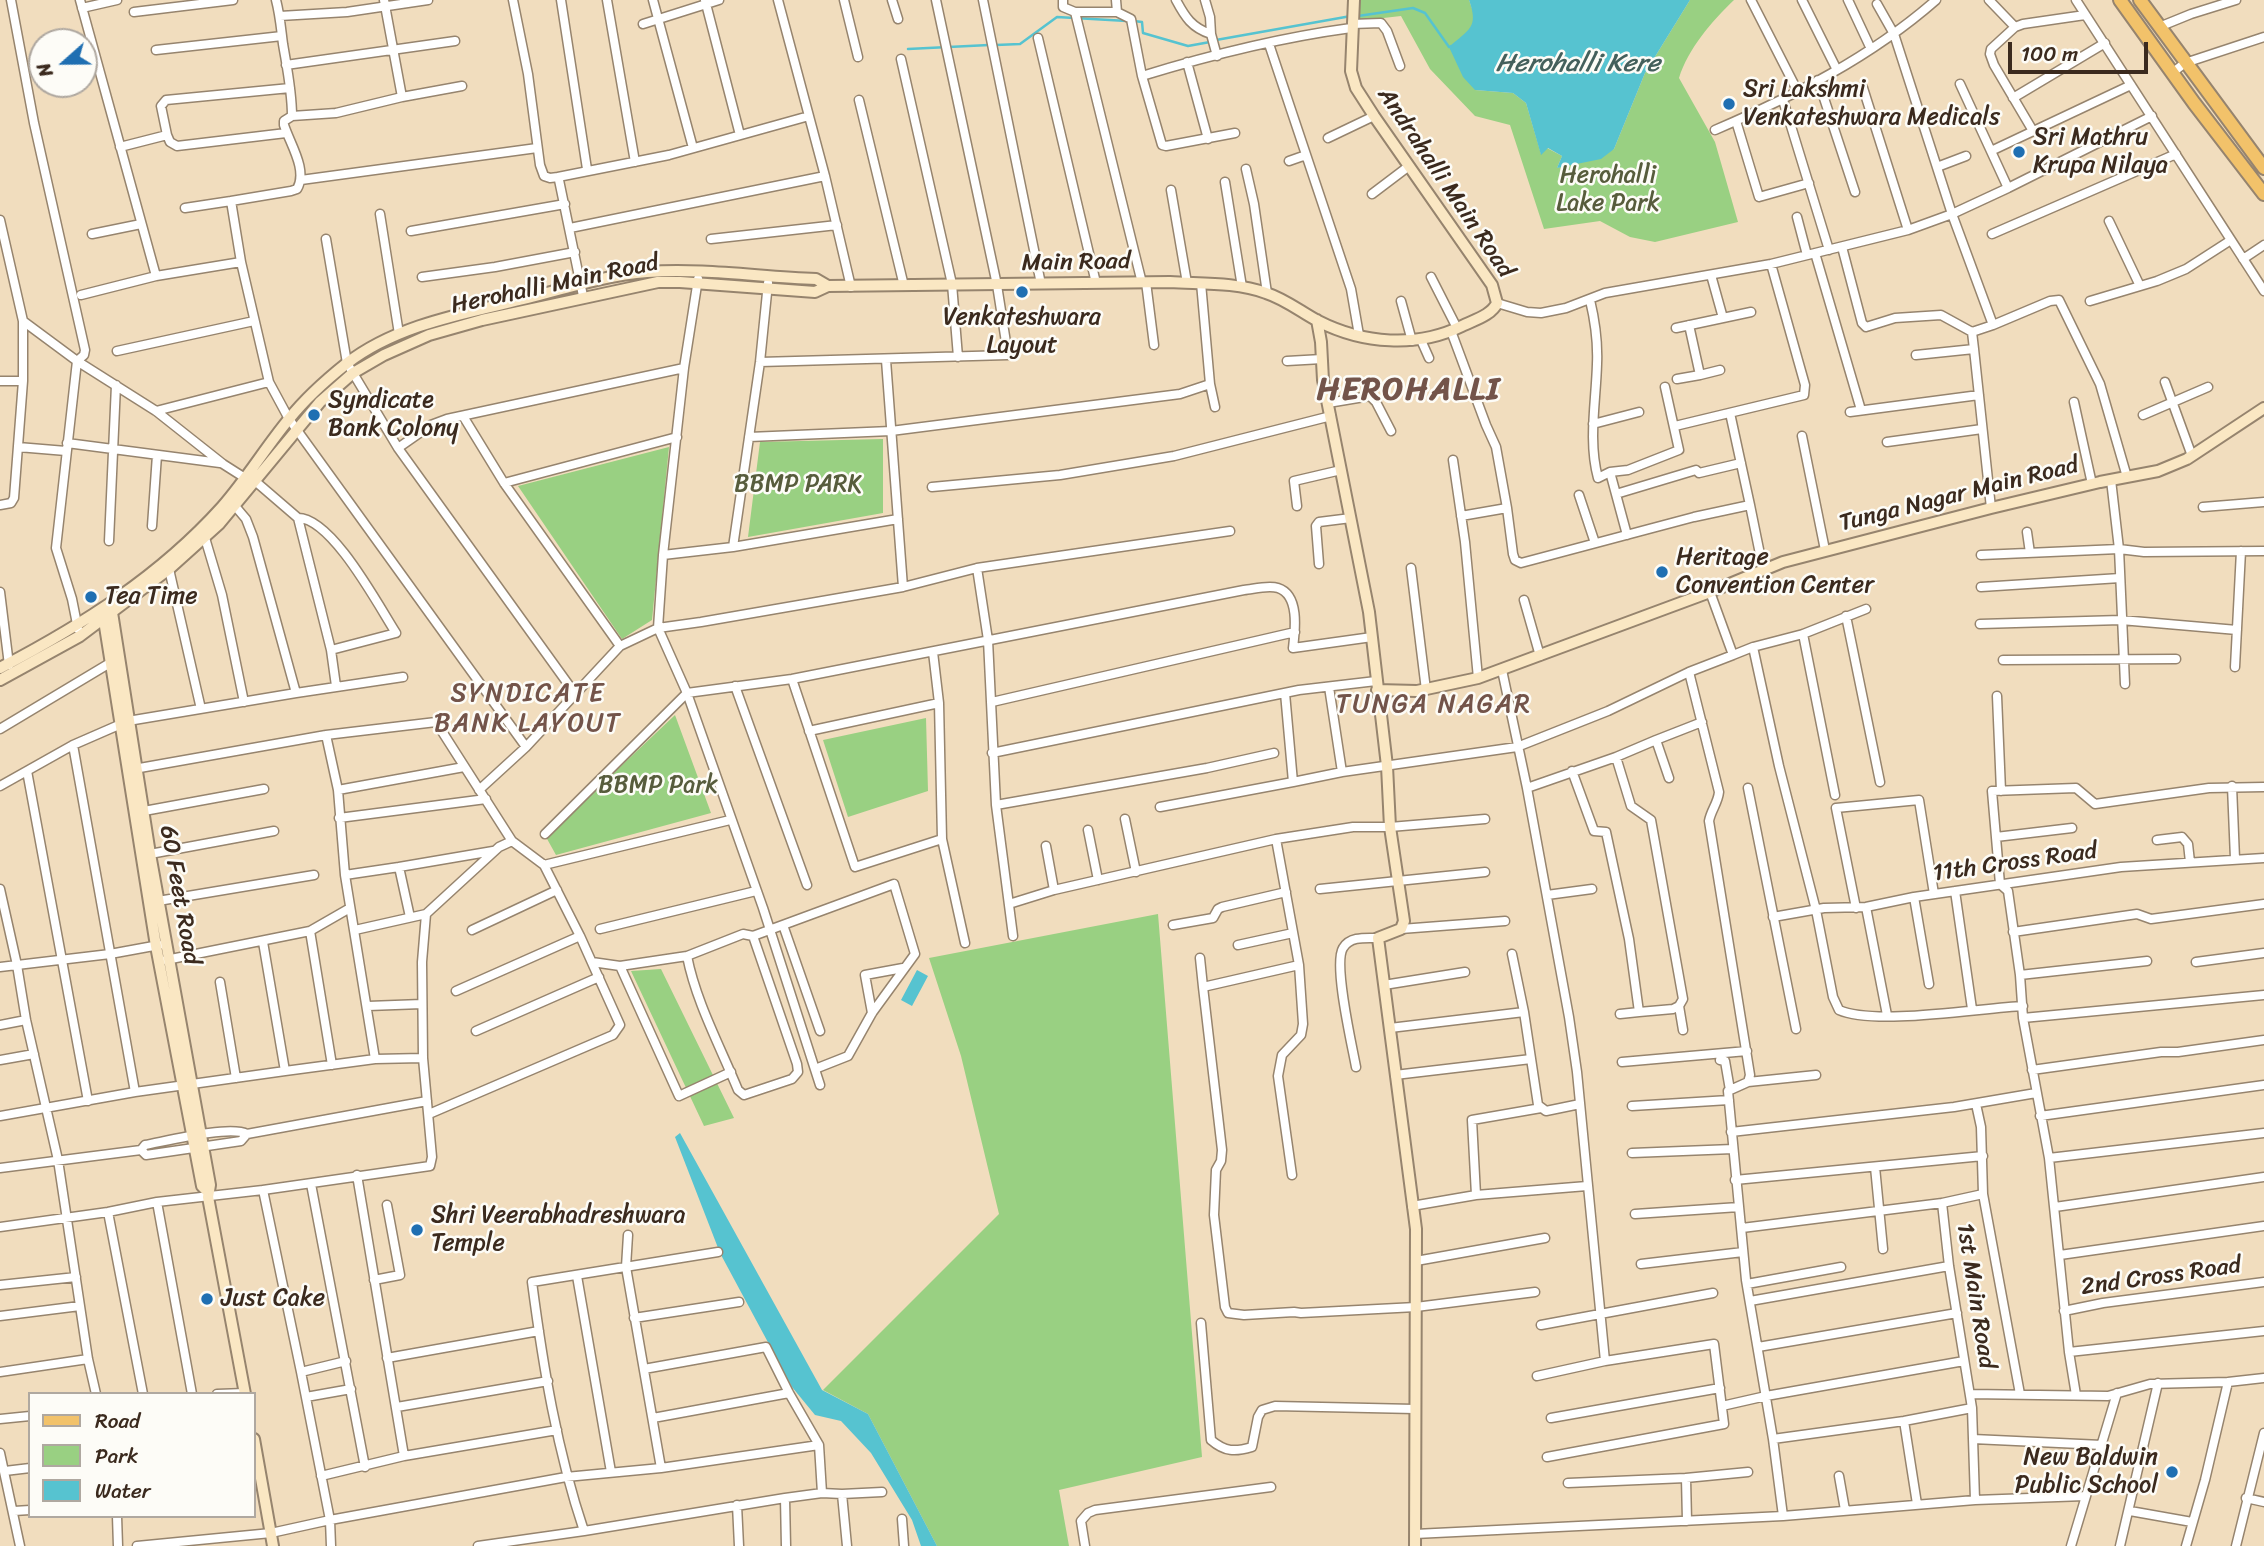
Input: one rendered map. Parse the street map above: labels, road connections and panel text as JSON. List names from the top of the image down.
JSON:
{
  "streets": {
    "street": [
      "Andrahalli Main Road",
      "Main Road",
      "Herohalli Main Road",
      "Tunga Nagar Main Road",
      "11th Cross Road",
      "60 Feet Road",
      "2nd Cross Road",
      "1st Main Road"
    ]
  },
  "crossings": [
    ["Andrahalli Main Road", "Main Road"],
    ["Main Road", "Herohalli Main Road"],
    ["Herohalli Main Road", "60 Feet Road"]
  ],
  "districts": ["HEROHALLI", "SYNDICATE BANK LAYOUT", "TUNGA NAGAR"],
  "water": ["Herohalli Kere"],
  "parks": ["Herohalli Lake Park", "BBMP PARK", "BBMP Park"],
  "places": [
    "Sri Lakshmi Venkateshwara Medicals",
    "Sri Mathru Krupa Nilaya",
    "Venkateshwara Layout",
    "Syndicate Bank Colony",
    "Heritage Convention Center",
    "Tea Time",
    "Shri Veerabhadreshwara Temple",
    "Just Cake",
    "New Baldwin Public School"
  ],
  "legend": ["Road", "Park", "Water"],
  "scale_bar": "100 m",
  "north": "left"
}
